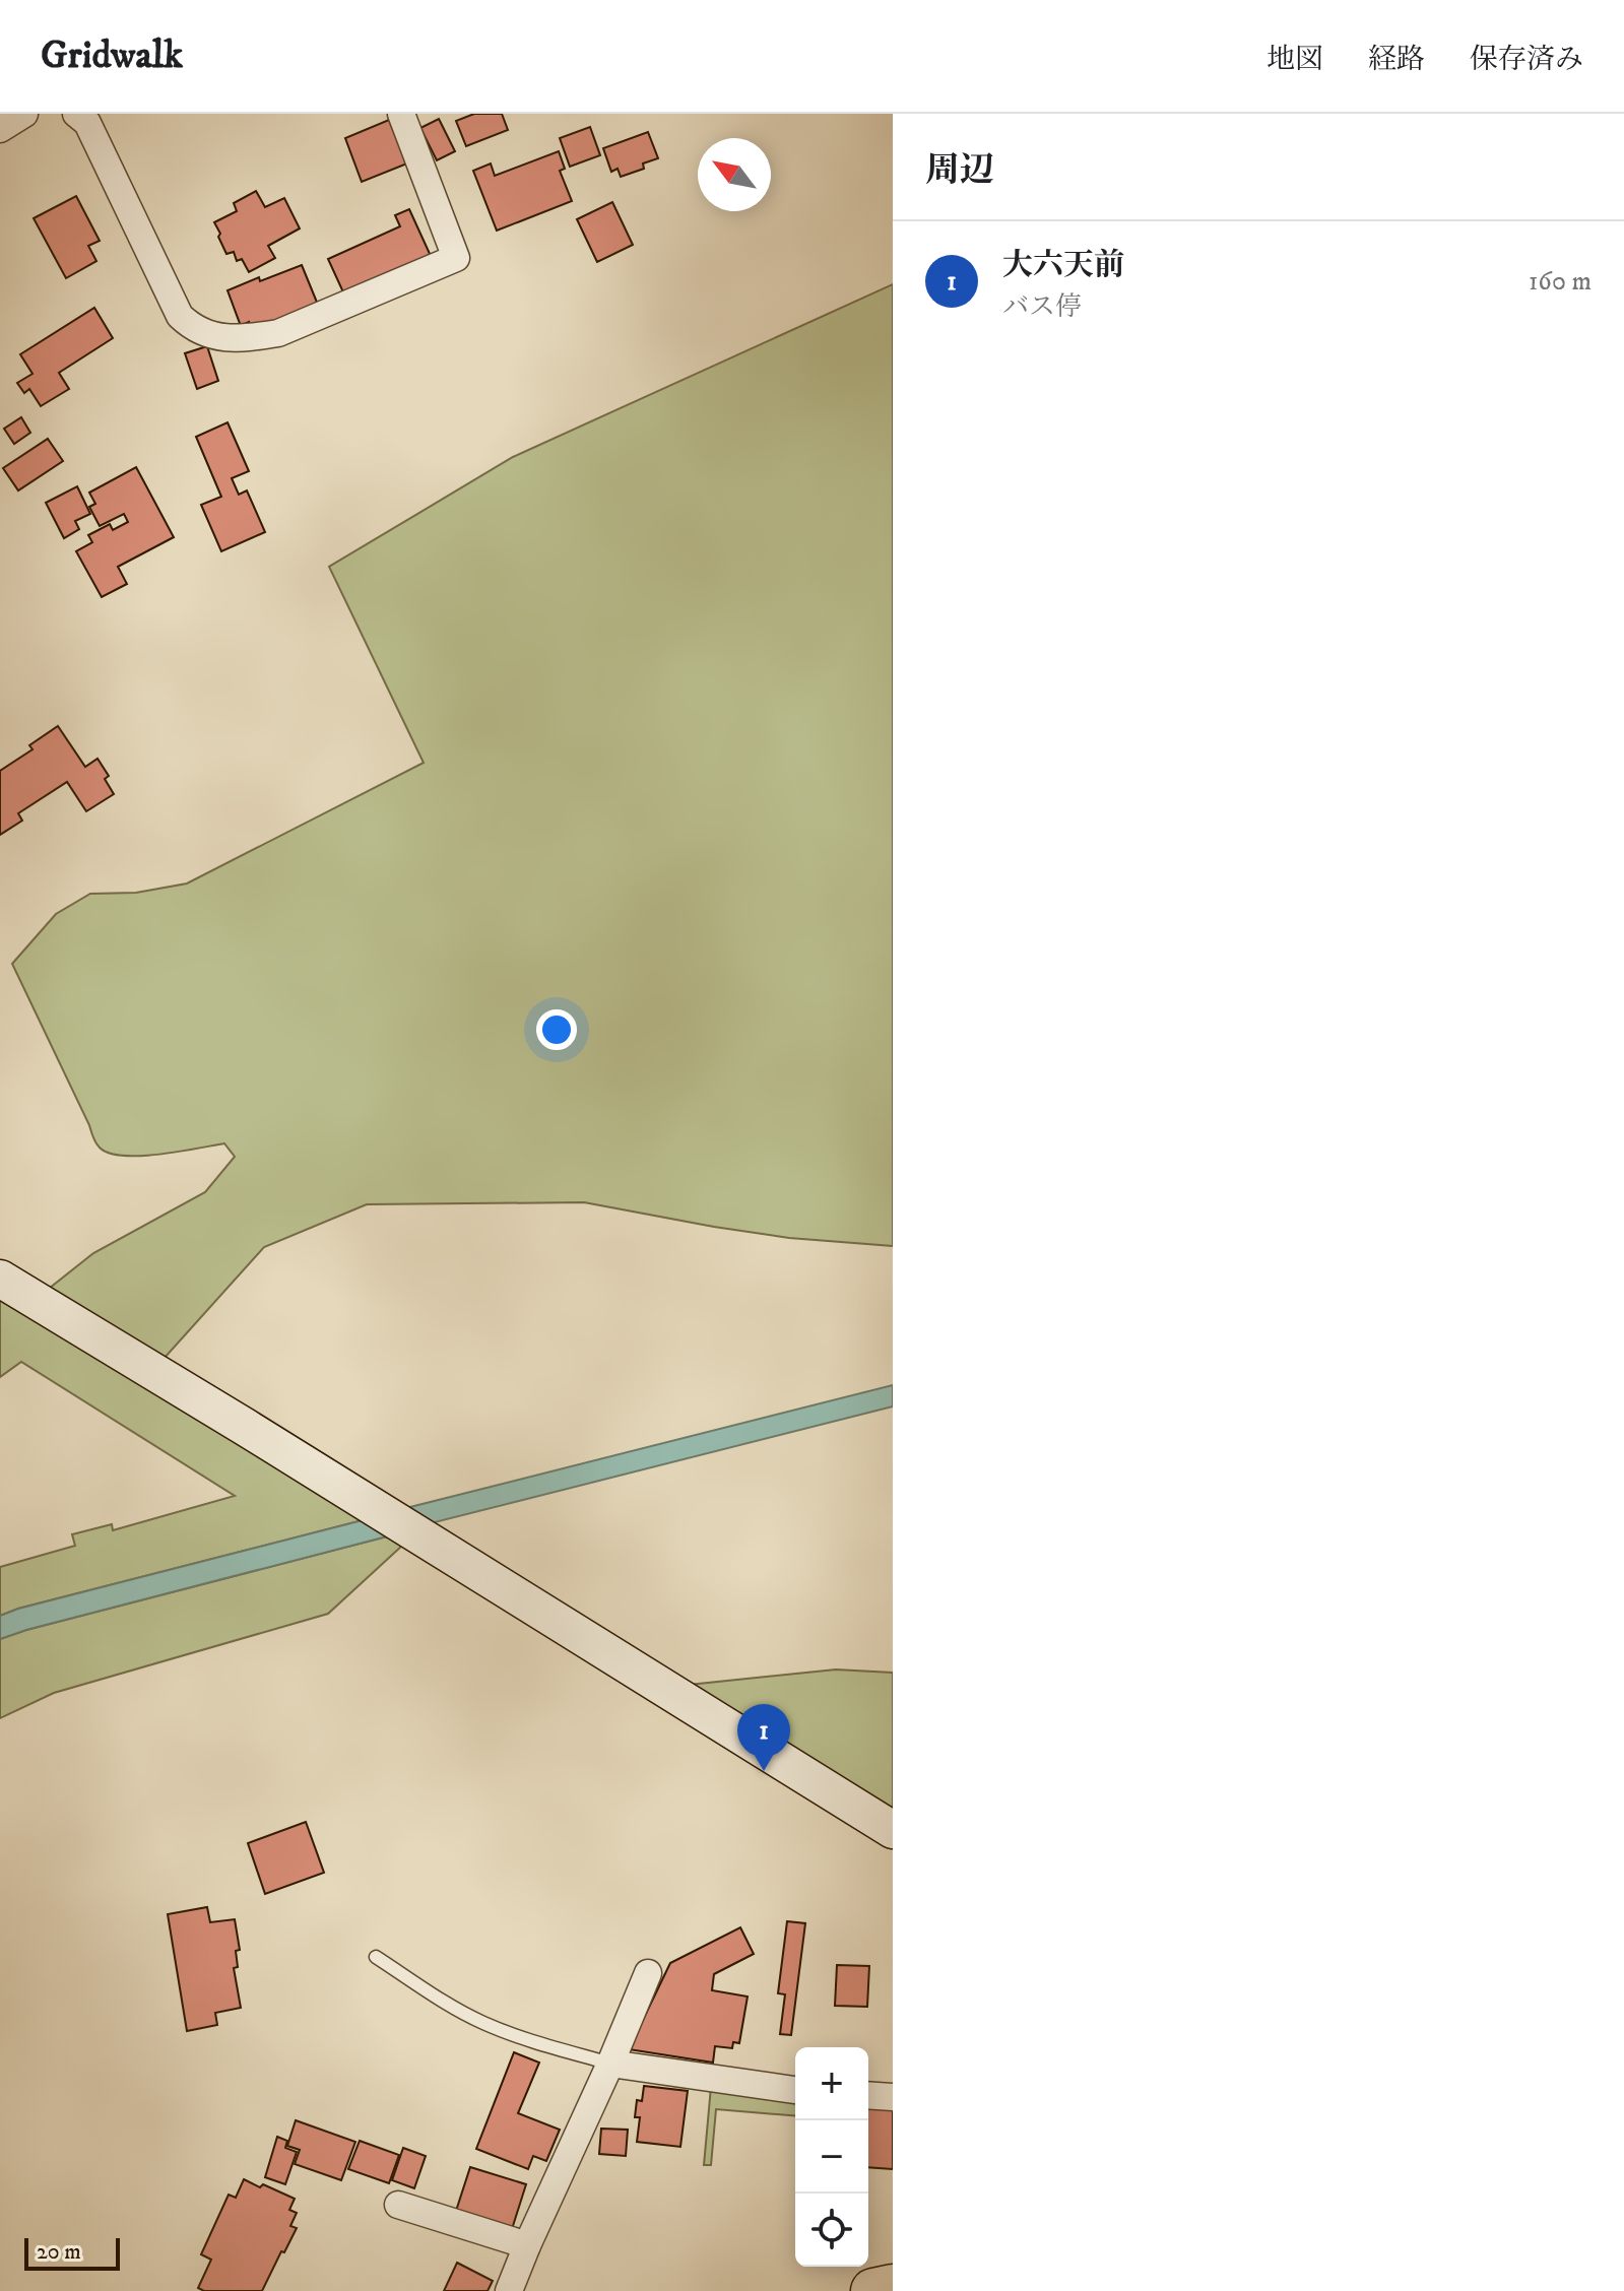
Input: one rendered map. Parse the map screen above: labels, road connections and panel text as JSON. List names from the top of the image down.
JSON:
{
  "scale_bar": "20 m",
  "north": "top left",
  "page": {
    "header": "Gridwalk",
    "nav": ["地図", "経路", "保存済み"],
    "heading": "周辺",
    "list": [
      {
        "mark": "1",
        "name": "大六天前",
        "note": "バス停",
        "value": "160 m"
      }
    ],
    "pins": "1",
    "map_buttons": ["+", "−"],
    "scale": "20 m"
  }
}
